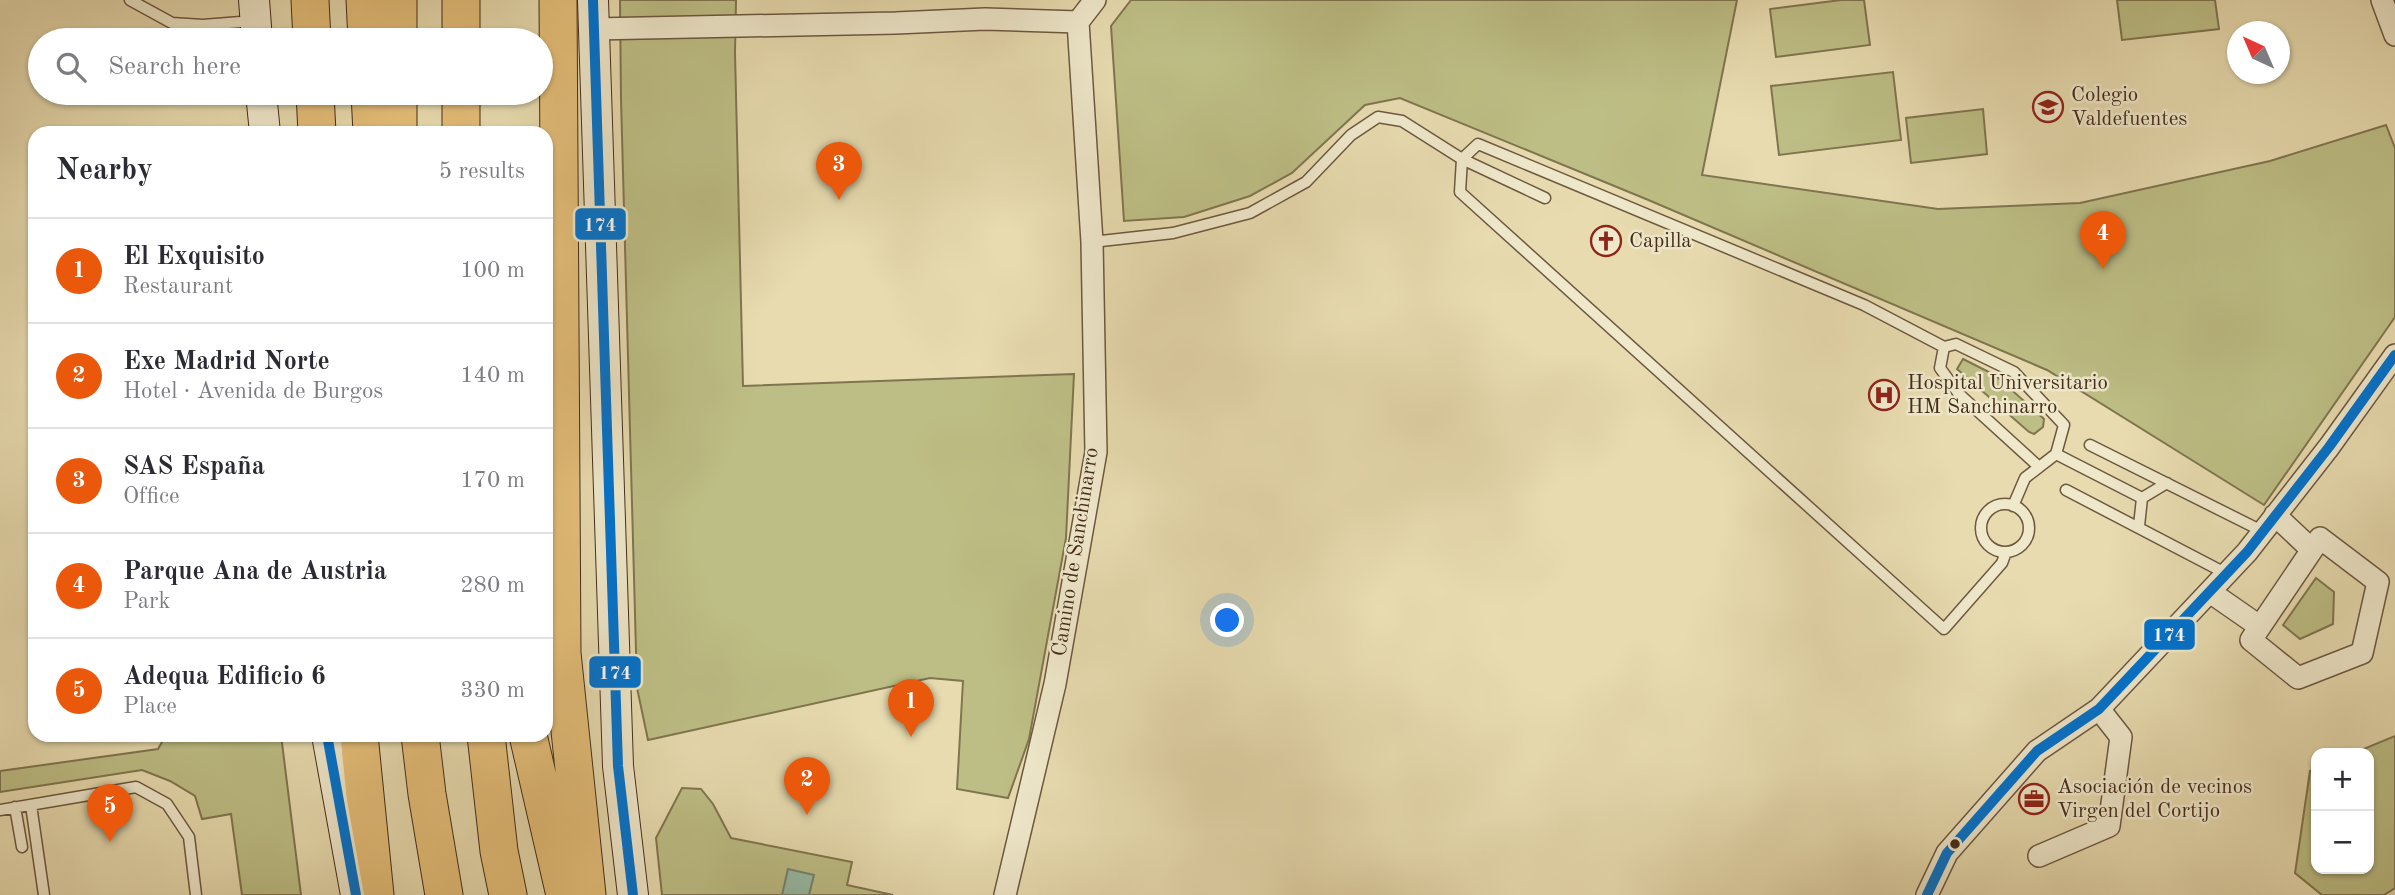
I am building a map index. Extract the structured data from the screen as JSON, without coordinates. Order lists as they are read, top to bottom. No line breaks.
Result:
{"streets":{"street":["Camino de Sanchinarro"]},"places":{"school or university":["Colegio Valdefuentes"],"church":["Capilla"],"hospital":["Hospital Universitario HM Sanchinarro"],"office":["Asociación de vecinos Virgen del Cortijo"]},"lines":["transit line 174"],"north":"top left","page":{"search":"Search here","heading":["Nearby","5 results"],"pins":["3","4","1","2","5"],"list":[{"mark":"1","name":"El Exquisito","note":"Restaurant","value":"100 m"},{"mark":"2","name":"Exe Madrid Norte","note":"Hotel · Avenida de Burgos","value":"140 m"},{"mark":"3","name":"SAS España","note":"Office","value":"170 m"},{"mark":"4","name":"Parque Ana de Austria","note":"Park","value":"280 m"},{"mark":"5","name":"Adequa Edificio 6","note":"Place","value":"330 m"}],"map_buttons":["+","−"]}}
